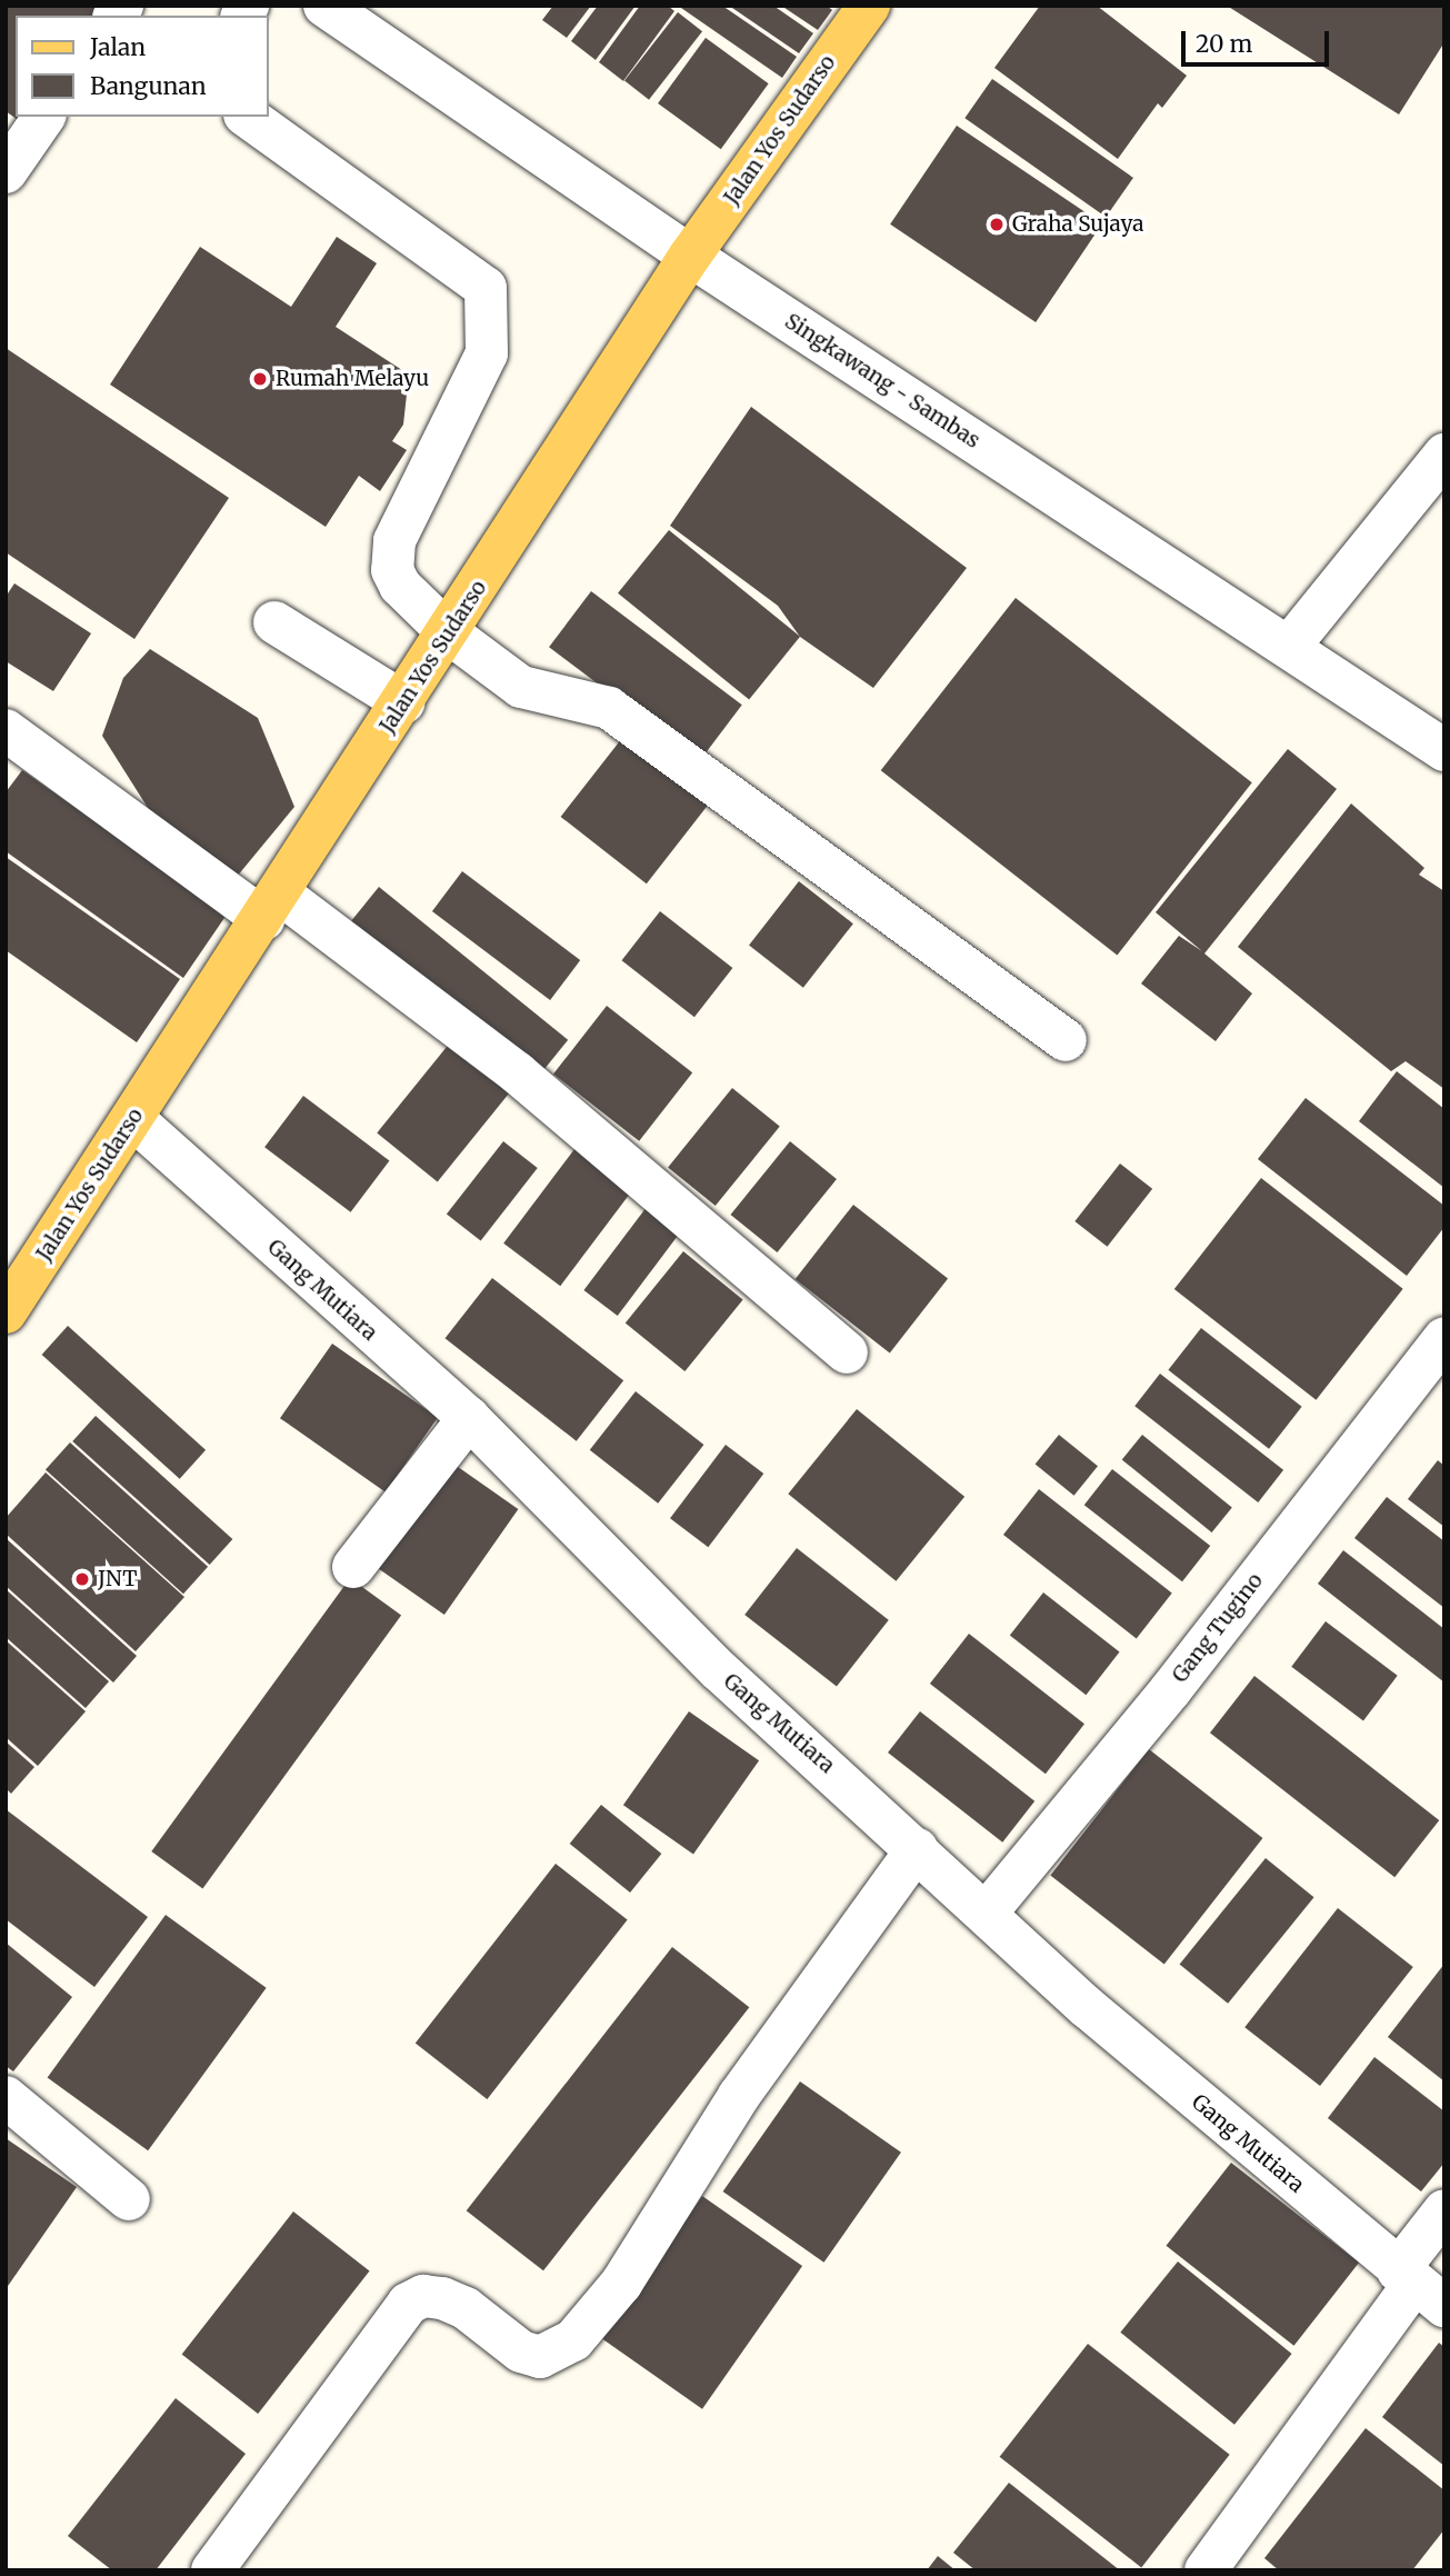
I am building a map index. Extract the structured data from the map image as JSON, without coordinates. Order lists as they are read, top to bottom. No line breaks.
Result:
{"streets":{"main road":["Jalan Yos Sudarso"],"street":["Singkawang - Sambas","Gang Mutiara","Gang Tugino"]},"crossings":[["Jalan Yos Sudarso","Singkawang - Sambas"],["Jalan Yos Sudarso","Gang Mutiara"],["Gang Mutiara","Gang Tugino"]],"places":["Graha Sujaya","Rumah Melayu","JNT"],"legend":["Jalan","Bangunan"],"scale_bar":"20 m"}
